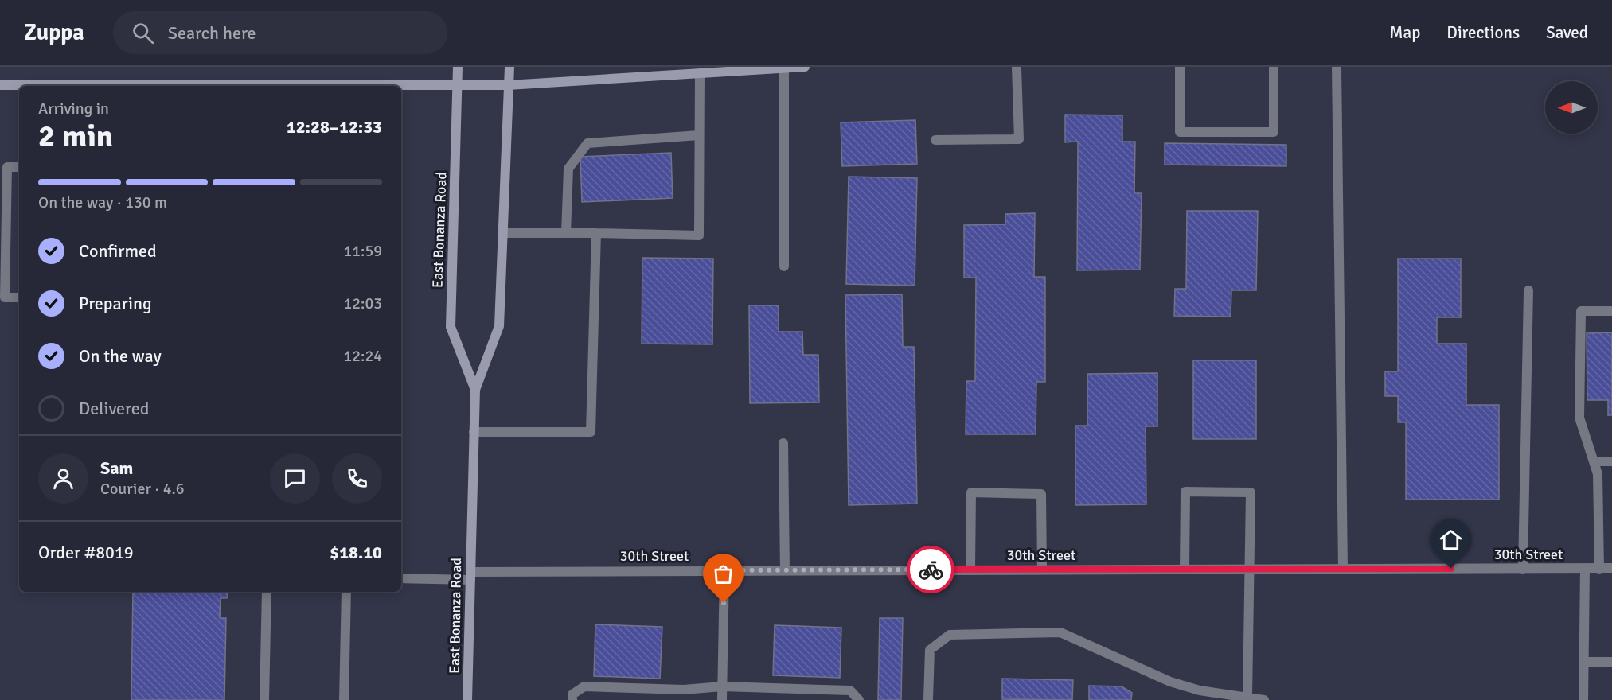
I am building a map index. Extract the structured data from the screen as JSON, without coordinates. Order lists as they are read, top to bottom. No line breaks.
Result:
{"streets":{"main road":["East Bonanza Road"],"street":["30th Street"]},"crossings":[["East Bonanza Road","30th Street"]],"north":"left","page":{"header":"Zuppa","search":"Search here","nav":["Map","Directions","Saved"],"heading":["2 min","Arriving in","12:28–12:33"],"panel":["Sam","Courier · 4.6","Order #8019","$18.10"],"bar":"On the way · 130 m","list":[["Confirmed","11:59"],["Preparing","12:03"],["On the way","12:24"],"Delivered"]}}
